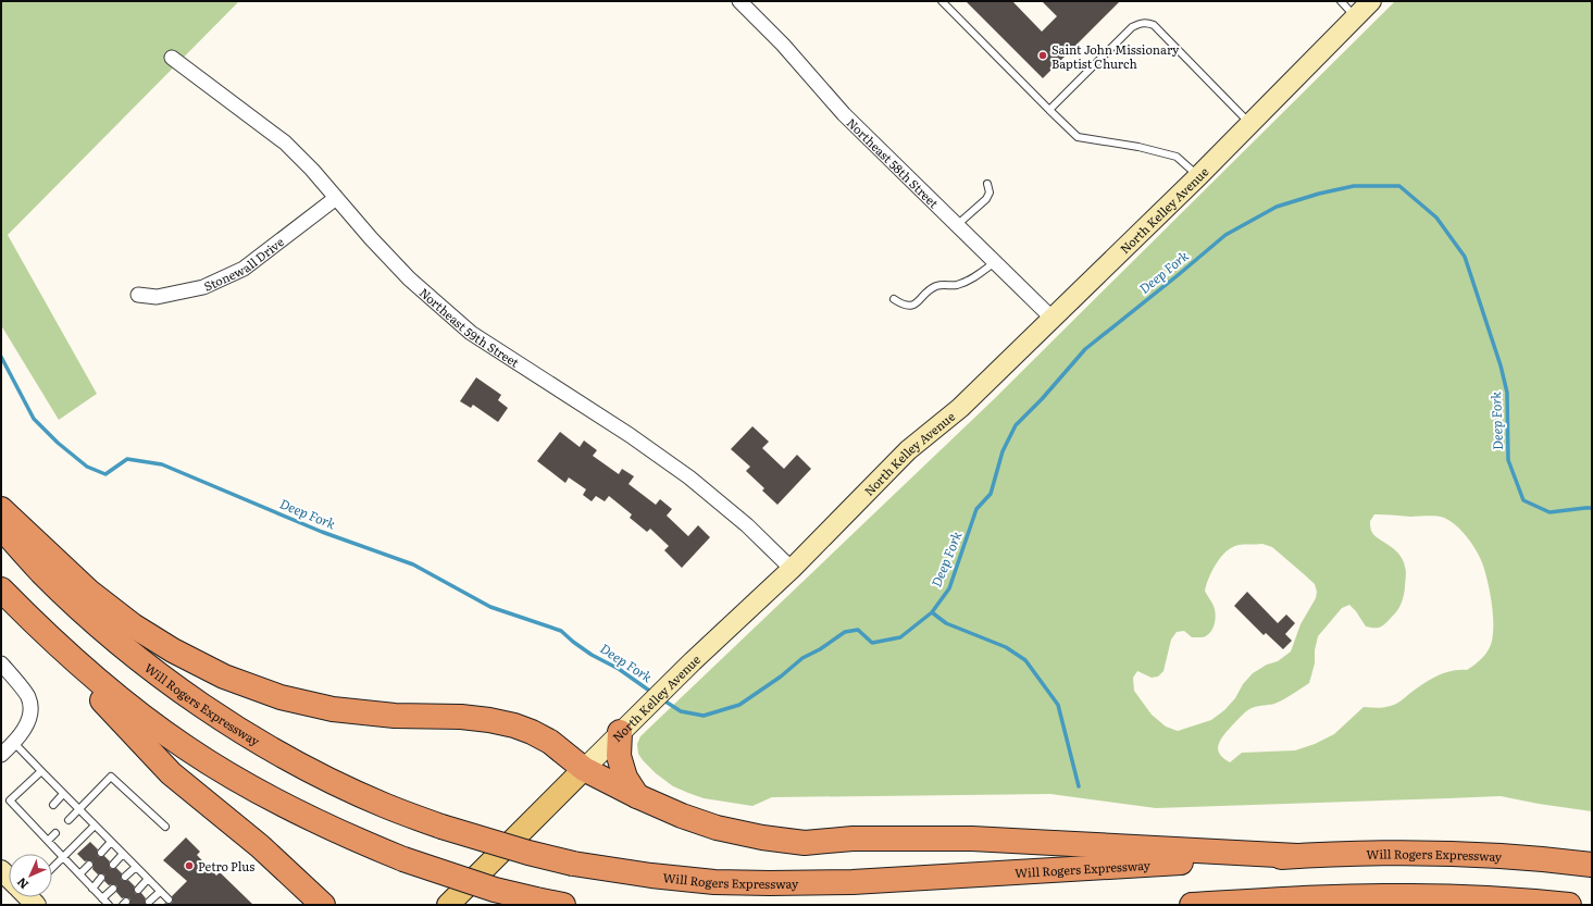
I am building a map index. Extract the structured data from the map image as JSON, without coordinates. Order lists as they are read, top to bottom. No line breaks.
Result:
{"streets":{"highway":["Will Rogers Expressway"],"main road":["North Kelley Avenue"],"street":["Northeast 58th Street","Stonewall Drive","Northeast 59th Street"]},"crossings":[["Northeast 58th Street","North Kelley Avenue"],["North Kelley Avenue","Northeast 59th Street"],["Stonewall Drive","Northeast 59th Street"]],"water":["Deep Fork"],"places":["Saint John Missionary Baptist Church","Petro Plus"],"north":"bottom left"}
